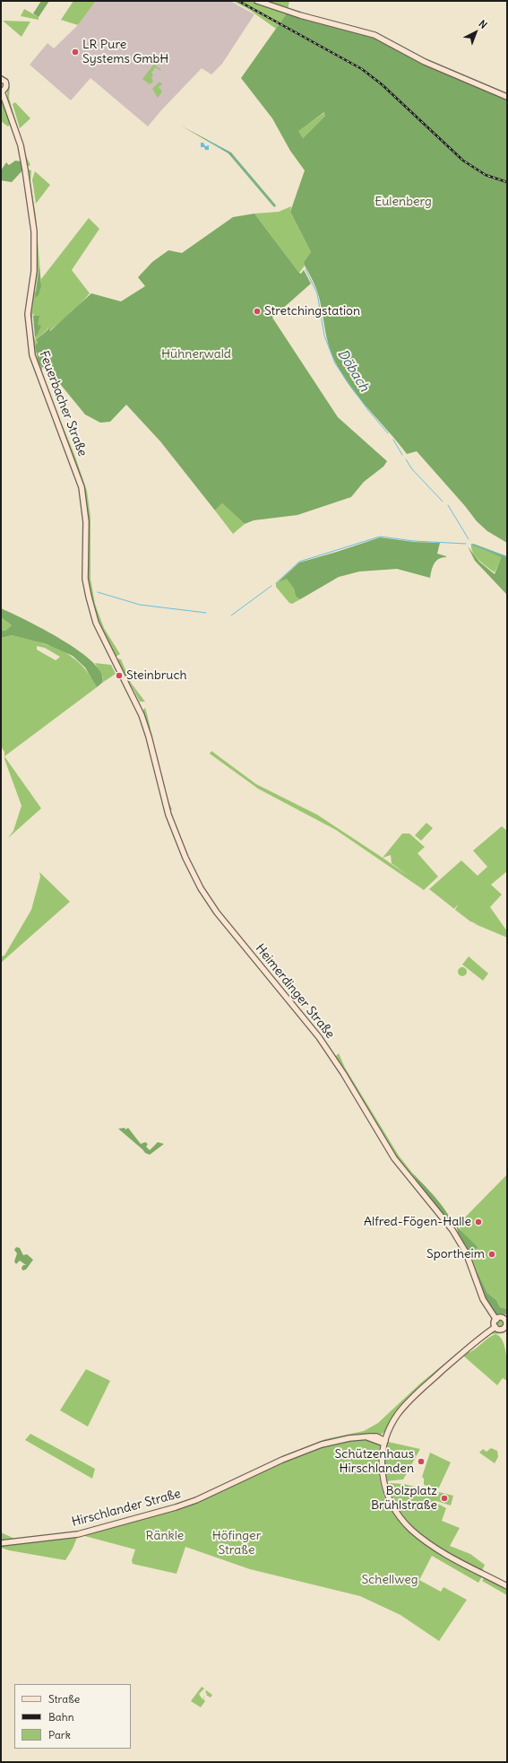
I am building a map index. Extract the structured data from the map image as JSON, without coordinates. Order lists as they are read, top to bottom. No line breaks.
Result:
{"streets":{"main road":["Feuerbacher Straße","Heimerdinger Straße","Hirschlander Straße"]},"crossings":[["Feuerbacher Straße","Heimerdinger Straße"]],"water":["Döbach"],"parks":["Eulenberg","Hühnerwald","Ränkle","Höfinger Straße","Schellweg"],"places":["LR Pure Systems GmbH","Stretchingstation","Steinbruch","Alfred-Fögen-Halle","Sportheim","Schützenhaus Hirschlanden","Bolzplatz Brühlstraße"],"legend":["Straße","Bahn","Park"],"north":"top right"}
